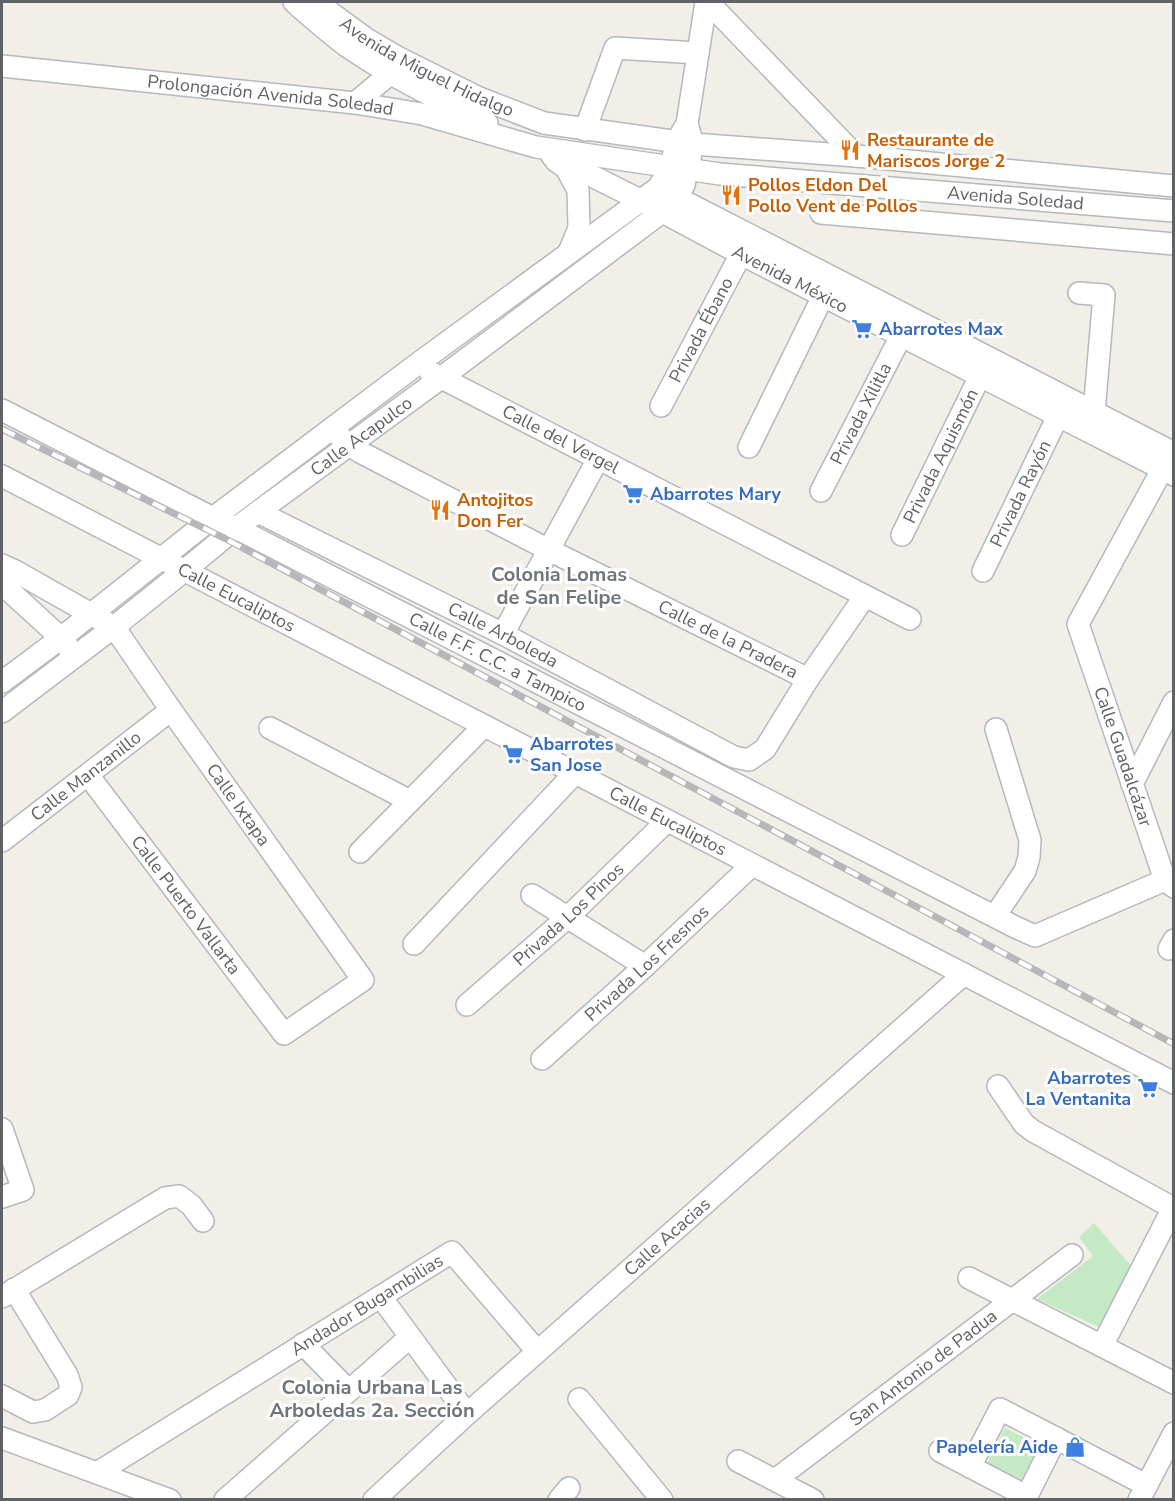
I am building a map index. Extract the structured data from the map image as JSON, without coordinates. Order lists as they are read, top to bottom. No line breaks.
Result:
{"streets":{"street":["Avenida Miguel Hidalgo","Prolongación Avenida Soledad","Avenida Soledad","Avenida México","Privada Ébano","Privada Xilitla","Calle Acapulco","Calle del Vergel","Privada Aquismón","Privada Rayón","Calle Eucaliptos","Calle Arboleda","Calle de la Pradera","Calle F.F. C.C. a Tampico","Calle Guadalcázar","Calle Manzanillo","Calle Ixtapa","Calle Puerto Vallarta","Privada Los Pinos","Privada Los Fresnos","Calle Acacias","Andador Bugambilias","San Antonio de Padua"]},"crossings":[["Avenida Miguel Hidalgo","Prolongación Avenida Soledad"],["Avenida Miguel Hidalgo","Avenida Soledad"],["Avenida Miguel Hidalgo","Avenida México"],["Prolongación Avenida Soledad","Avenida Soledad"],["Prolongación Avenida Soledad","Avenida México"],["Avenida Soledad","Avenida México"],["Avenida Soledad","Calle Acapulco"],["Avenida México","Privada Ébano"],["Avenida México","Privada Xilitla"],["Avenida México","Calle Acapulco"],["Avenida México","Privada Aquismón"],["Avenida México","Privada Rayón"],["Avenida México","Calle Guadalcázar"],["Calle Acapulco","Calle del Vergel"],["Calle Acapulco","Calle Eucaliptos"],["Calle Acapulco","Calle Arboleda"],["Calle Acapulco","Calle de la Pradera"],["Calle Acapulco","Calle F.F. C.C. a Tampico"],["Calle Acapulco","Calle Ixtapa"],["Calle Eucaliptos","Privada Los Pinos"],["Calle Eucaliptos","Privada Los Fresnos"],["Calle Eucaliptos","Calle Acacias"],["Calle Arboleda","Calle de la Pradera"],["Calle F.F. C.C. a Tampico","Calle Guadalcázar"],["Calle Manzanillo","Calle Ixtapa"],["Calle Manzanillo","Calle Puerto Vallarta"],["Calle Ixtapa","Calle Puerto Vallarta"],["Calle Acacias","Andador Bugambilias"]],"districts":["Colonia Lomas de San Felipe","Colonia Urbana Las Arboledas 2a. Sección"],"places":{"restaurant":["Restaurante de Mariscos Jorge 2","Pollos Eldon Del Pollo Vent de Pollos","Antojitos Don Fer"],"supermarket":["Abarrotes Max","Abarrotes Mary","Abarrotes San Jose","Abarrotes La Ventanita"],"shop":["Papelería Aide"]}}
